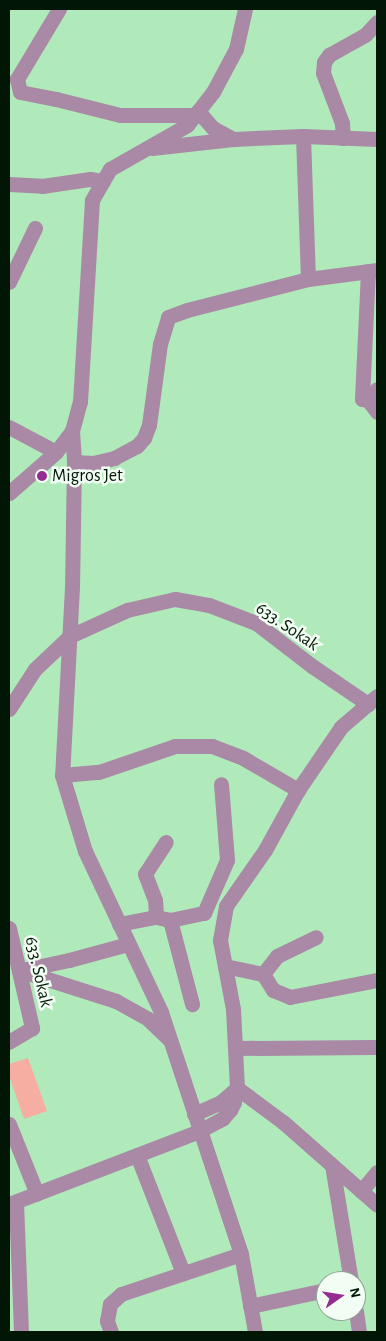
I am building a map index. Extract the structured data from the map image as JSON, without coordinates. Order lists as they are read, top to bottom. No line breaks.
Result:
{"streets":{"street":["633. Sokak"]},"places":["Migros Jet"],"north":"right"}
